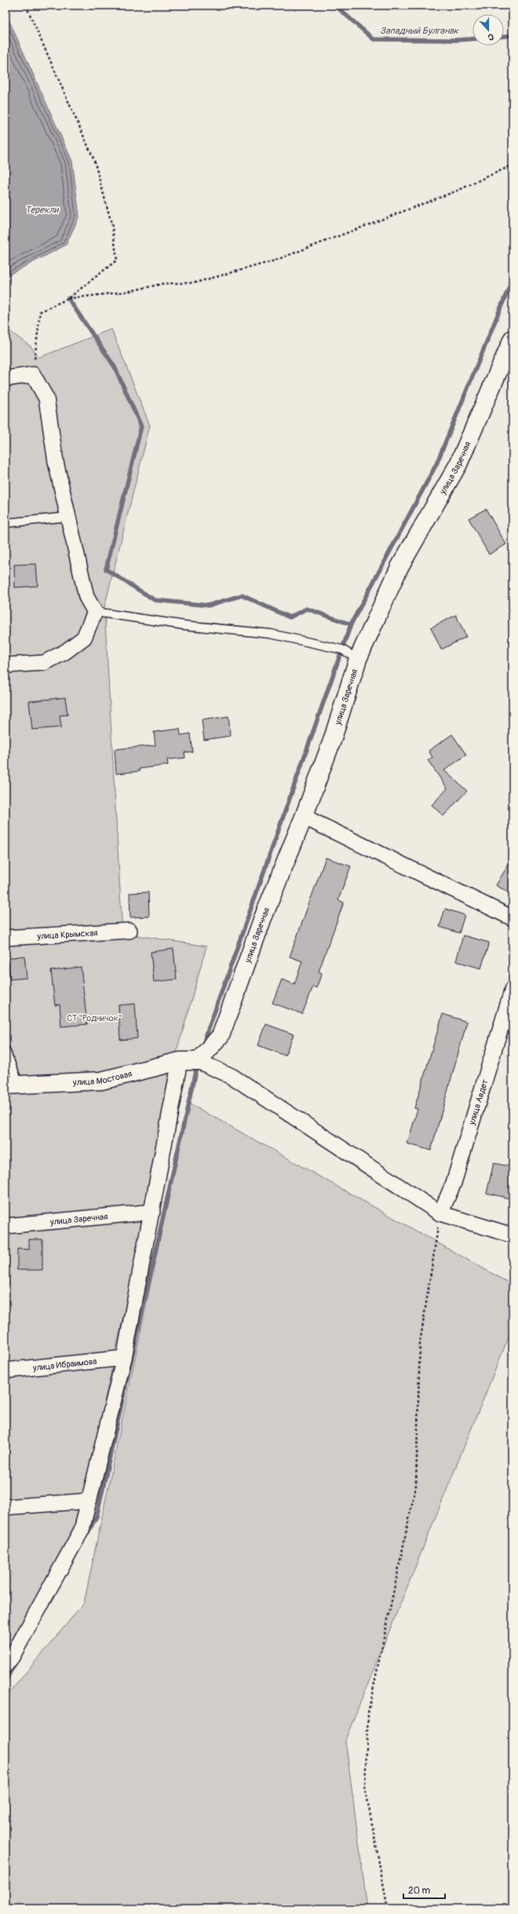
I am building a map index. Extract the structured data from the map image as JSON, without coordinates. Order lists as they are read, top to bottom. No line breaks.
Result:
{"streets":{"street":["улица Заречная","улица Крымская","улица Мостовая","улица Авдет","улица Ибраимова"]},"crossings":[["улица Заречная","улица Мостовая"]],"water":["Западный Булганак","Терекли"],"parks":["СТ \"Родничок\""],"scale_bar":"20 m","north":"bottom"}
